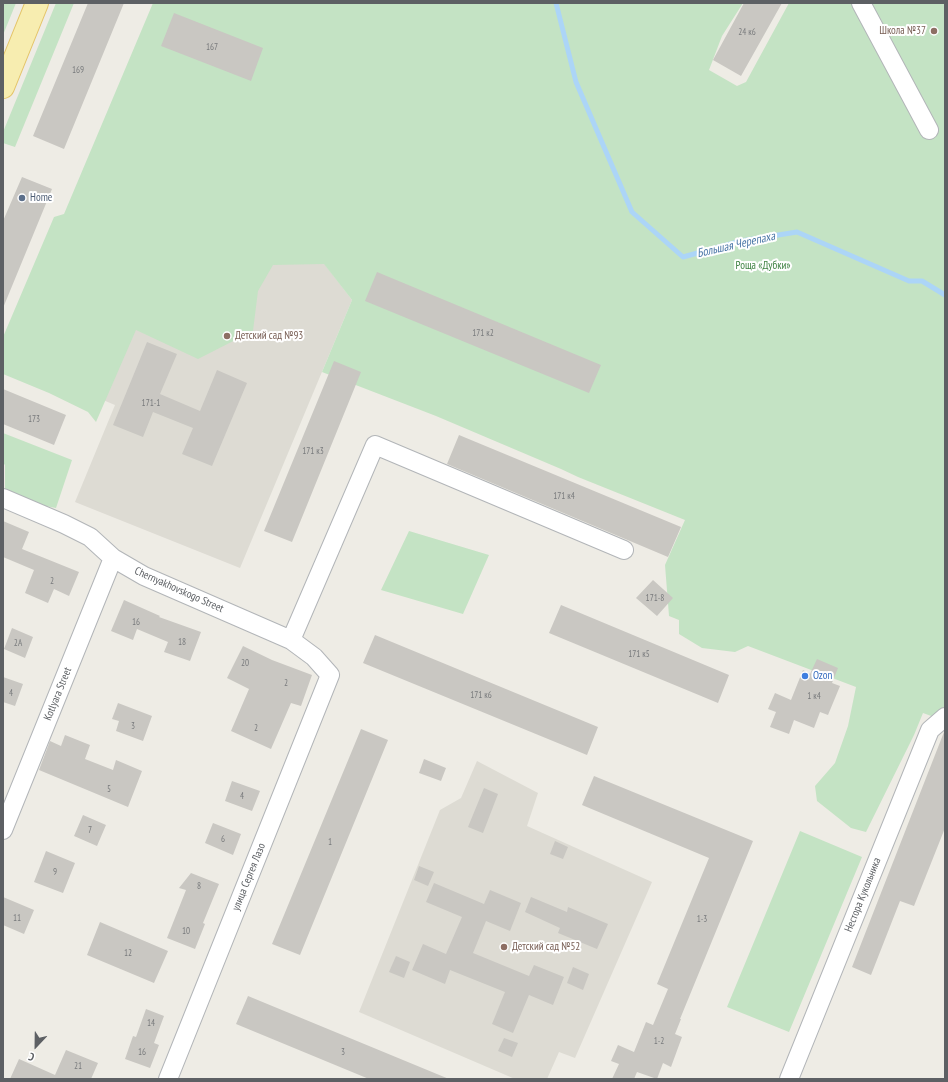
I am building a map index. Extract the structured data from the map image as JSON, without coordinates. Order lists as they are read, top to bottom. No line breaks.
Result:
{"streets":{"street":["Chernyakhovskogo Street","Kotlyara Street","улица Сергея Лазо","Нестора Кукольника"]},"crossings":[["Chernyakhovskogo Street","Kotlyara Street"],["Chernyakhovskogo Street","улица Сергея Лазо"]],"water":["Большая Черепаха"],"parks":["Роща «Дубки»"],"places":["Школа №37","Home","Детский сад №93","Ozon","Детский сад №52"],"house_numbers":["24 к6","167","169","171 к2","171-1","173","171 к3","171 к4","2","171-8","16","18","2А","171 к5","20","2","4","171 к6","1 к4","3","2","5","4","7","6","1","9","8","11","1-3","10","12","14","1-2","16","3","21"],"north":"bottom"}
